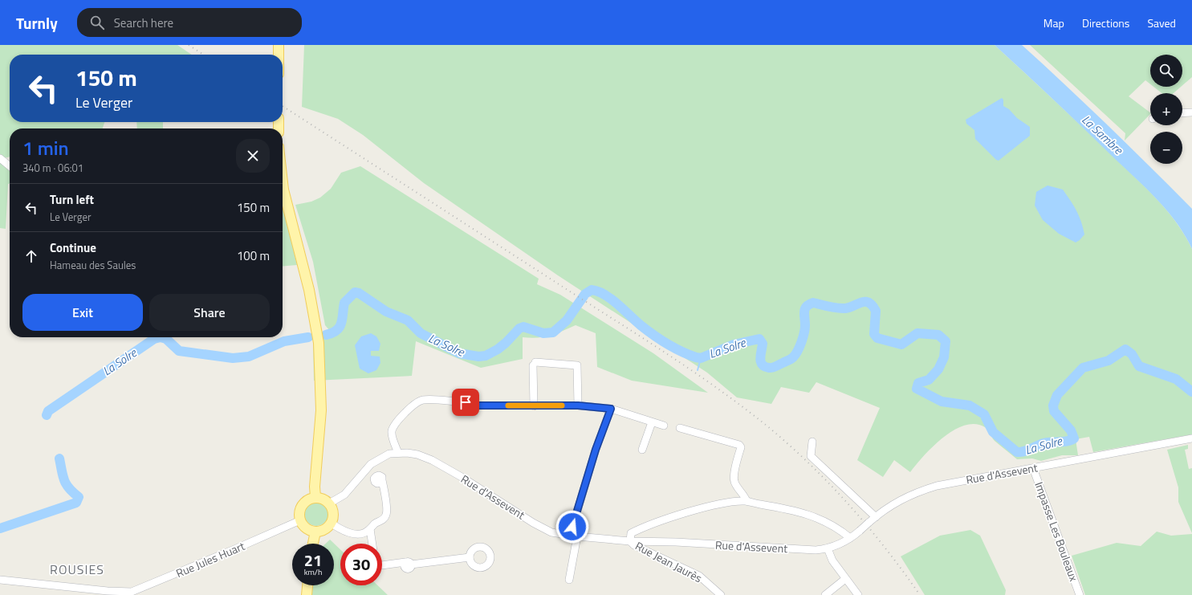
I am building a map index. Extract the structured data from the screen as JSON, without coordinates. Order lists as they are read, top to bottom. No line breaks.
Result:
{"streets":{"street":["Rue d'Assevent","Impasse Les Bouleaux","Rue Jules Huart","Rue Jean Jaurès"]},"crossings":[["Rue d'Assevent","Impasse Les Bouleaux"],["Rue d'Assevent","Rue Jules Huart"],["Rue d'Assevent","Rue Jean Jaurès"]],"districts":["ROUSIES"],"water":["La Sambre","La Solre"],"page":{"header":"Turnly","search":"Search here","nav":["Map","Directions","Saved"],"map_buttons":["+","−"],"turn":["150 m","Le Verger"],"heading":["1 min","340 m · 06:01"],"list":[{"name":"Turn left","note":"Le Verger","value":"150 m"},{"name":"Continue","note":"Hameau des Saules","value":"100 m"}],"buttons":["Exit","Share"],"speed":"21 km/h","limit":"30"}}
